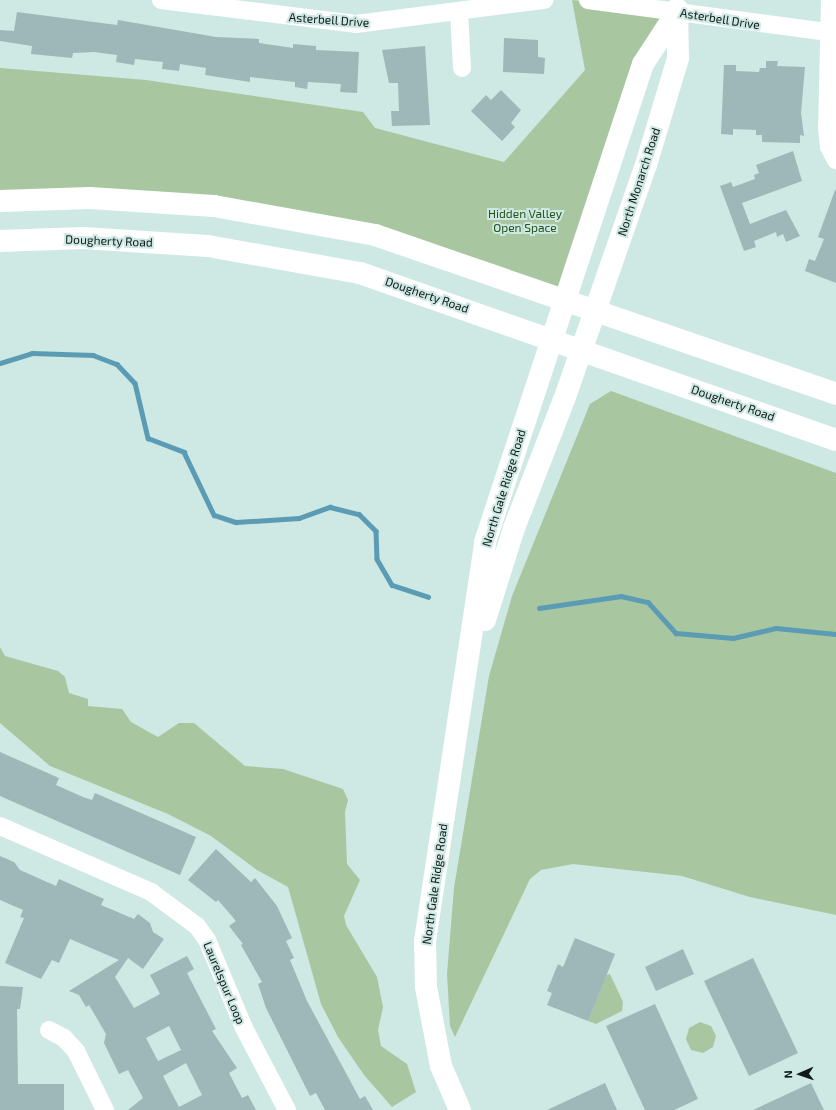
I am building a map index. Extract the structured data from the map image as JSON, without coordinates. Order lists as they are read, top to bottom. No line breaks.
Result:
{"streets":{"street":["Asterbell Drive","North Monarch Road","Dougherty Road","North Gale Ridge Road","Laurelspur Loop"]},"crossings":[["Asterbell Drive","North Monarch Road"],["North Monarch Road","Dougherty Road"],["North Monarch Road","North Gale Ridge Road"],["Dougherty Road","North Gale Ridge Road"]],"parks":["Hidden Valley Open Space"],"north":"left"}
